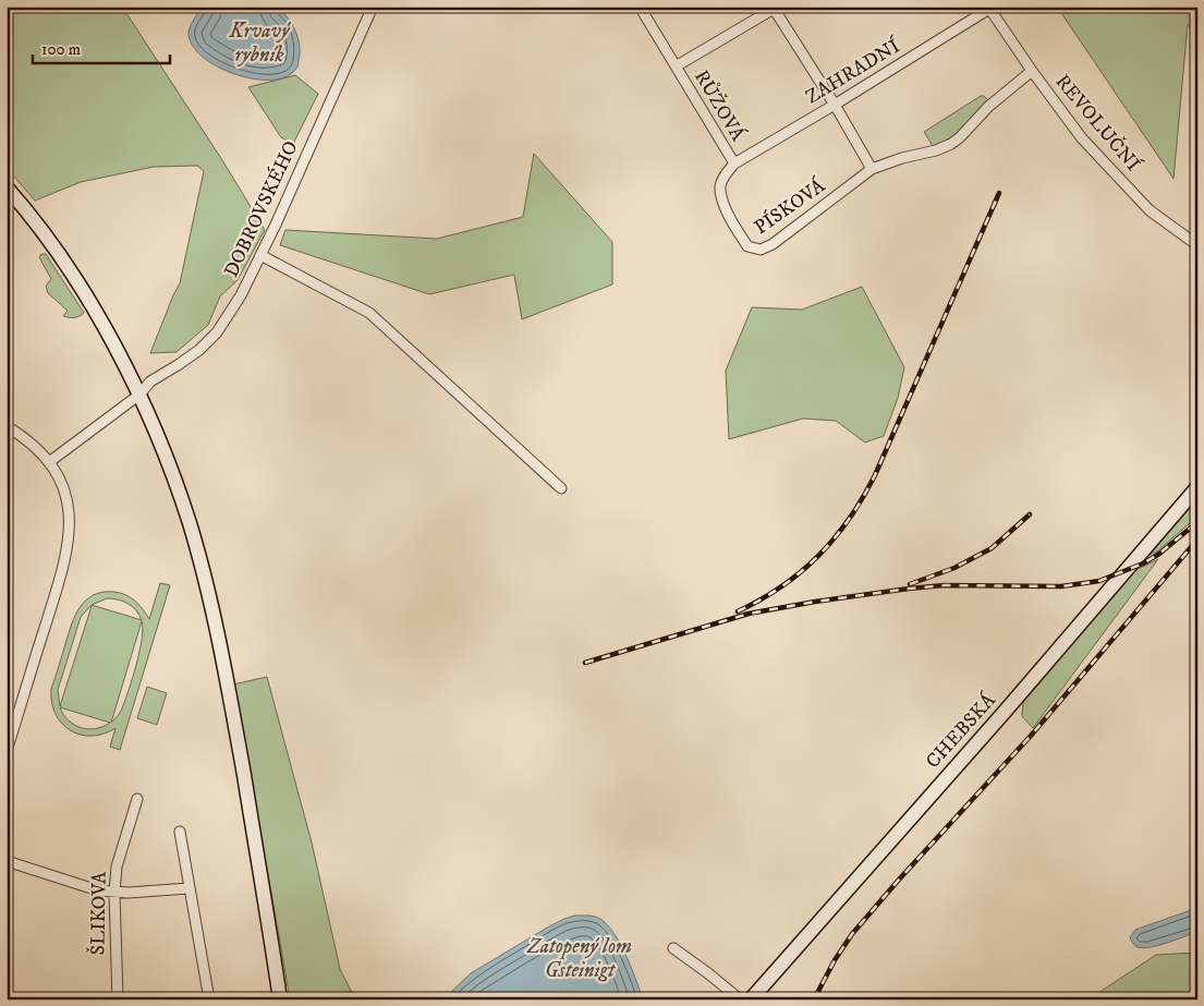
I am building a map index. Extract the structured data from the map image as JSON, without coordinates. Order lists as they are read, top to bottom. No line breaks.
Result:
{"streets":{"main road":["CHEBSKÁ"],"street":["ZAHRADNÍ","RŮŽOVÁ","REVOLUČNÍ","PÍSKOVÁ","DOBROVSKÉHO","ŠLIKOVA"]},"crossings":[["ZAHRADNÍ","RŮŽOVÁ"],["ZAHRADNÍ","REVOLUČNÍ"],["ZAHRADNÍ","PÍSKOVÁ"],["RŮŽOVÁ","PÍSKOVÁ"],["REVOLUČNÍ","PÍSKOVÁ"]],"water":["Krvavý rybník","Zatopený lom Gsteinigt"],"scale_bar":"100 m"}
